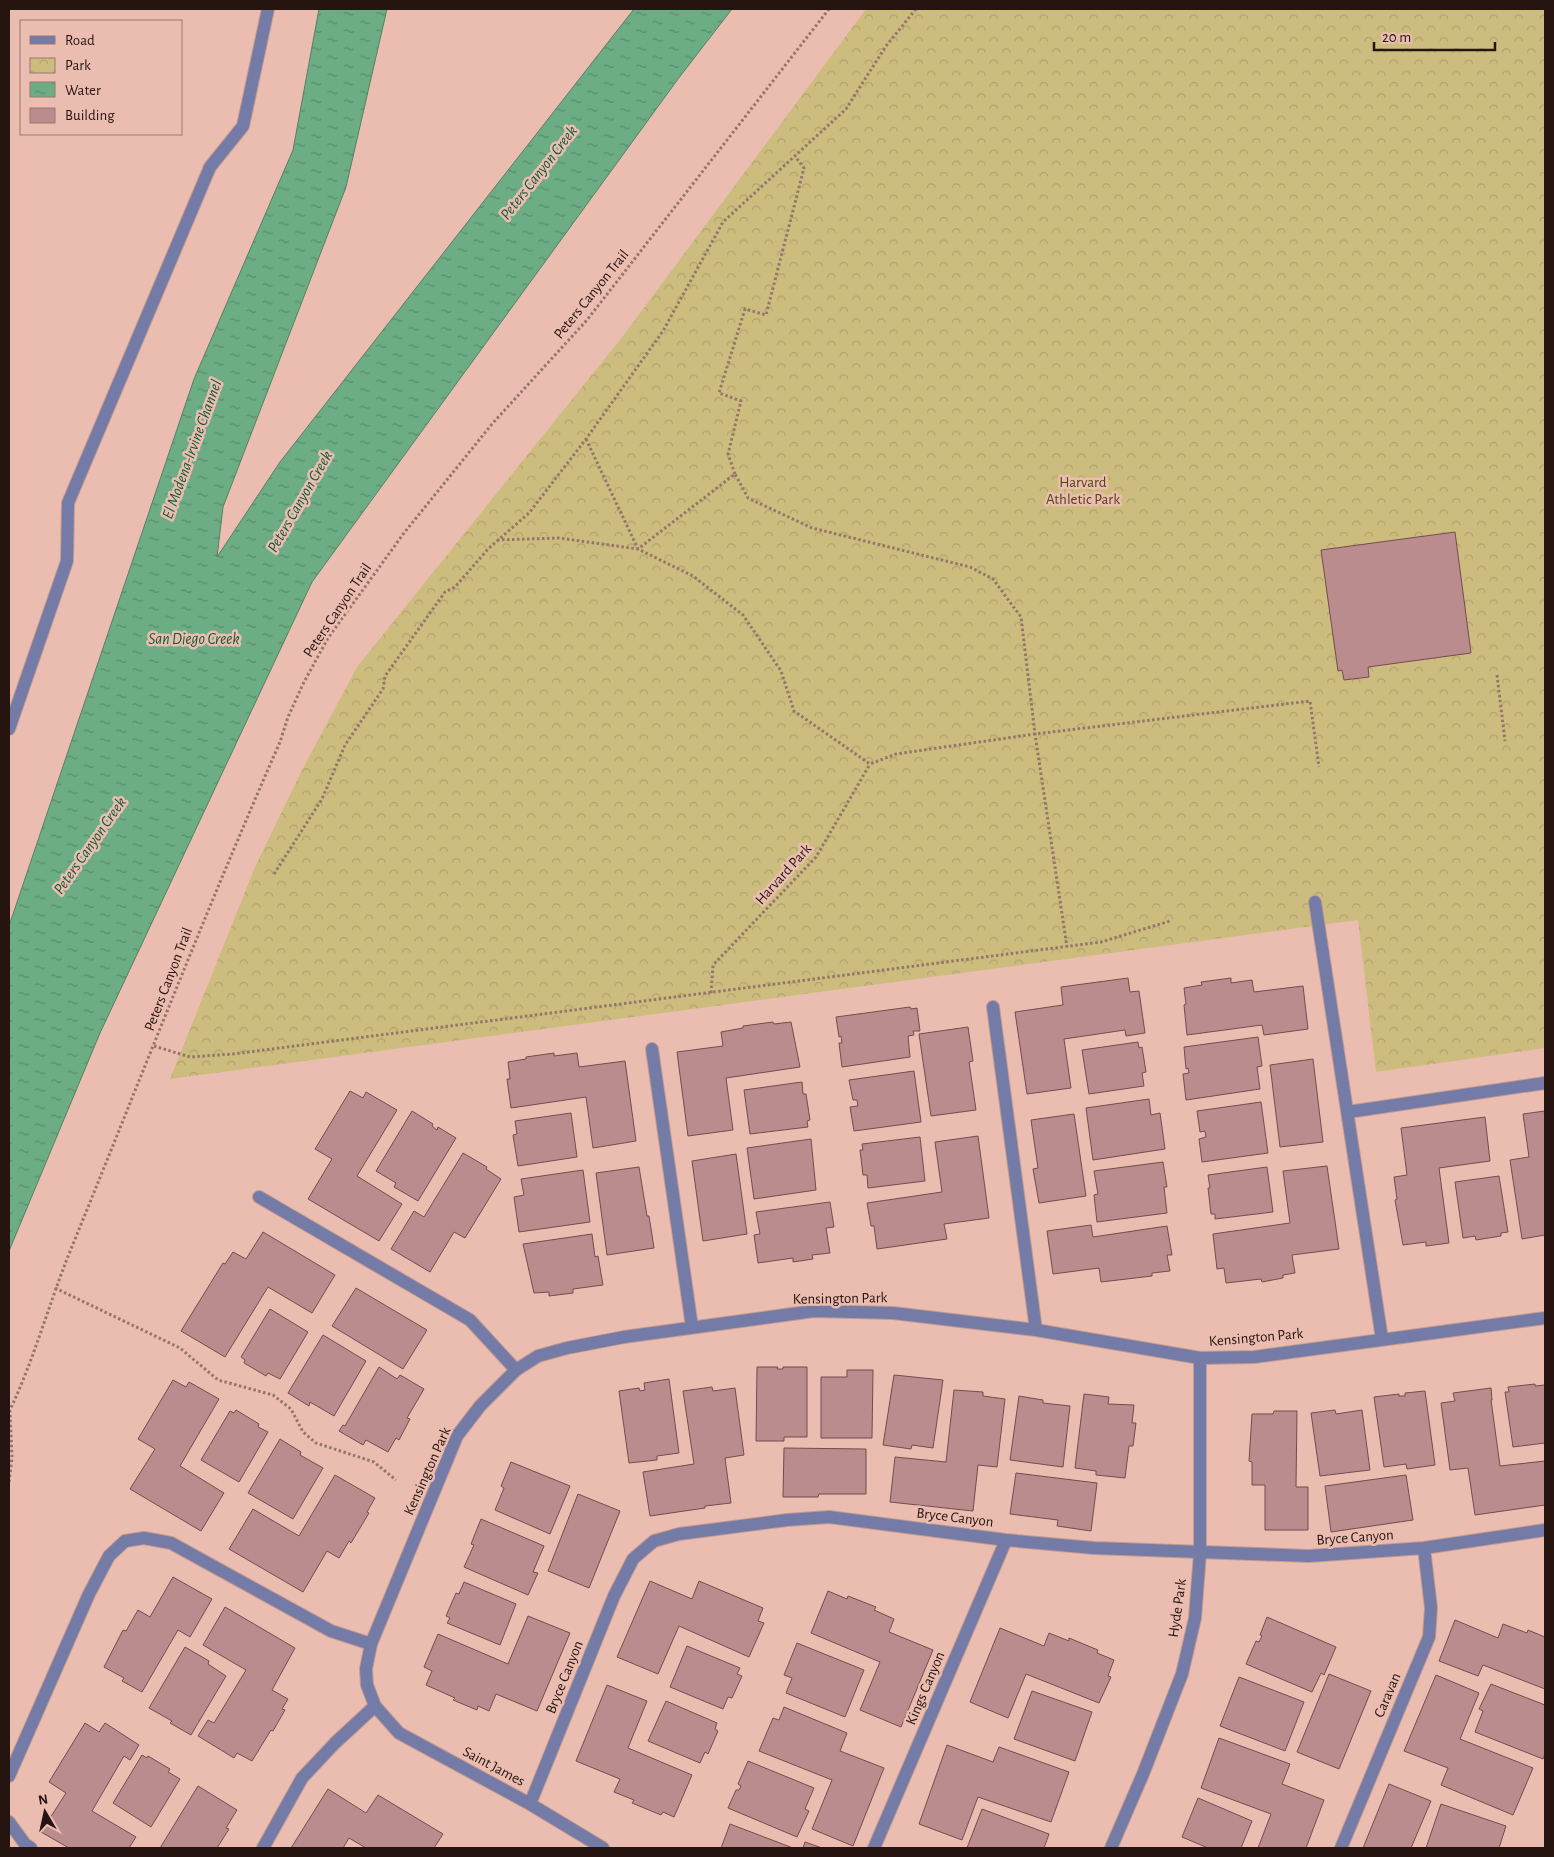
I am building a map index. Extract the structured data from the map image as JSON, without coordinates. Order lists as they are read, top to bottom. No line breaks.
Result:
{"streets":{"street":["Kensington Park","Bryce Canyon","Hyde Park","Kings Canyon","Caravan","Saint James"],"path":["Peters Canyon Trail","Harvard Park"]},"crossings":[["Kensington Park","Hyde Park"],["Kensington Park","Saint James"],["Bryce Canyon","Hyde Park"],["Bryce Canyon","Kings Canyon"],["Bryce Canyon","Caravan"],["Bryce Canyon","Saint James"]],"water":["Peters Canyon Creek","El Modena-Irvine Channel","San Diego Creek"],"parks":["Harvard Athletic Park"],"legend":["Road","Park","Water","Building"],"scale_bar":"20 m","north":"top"}
